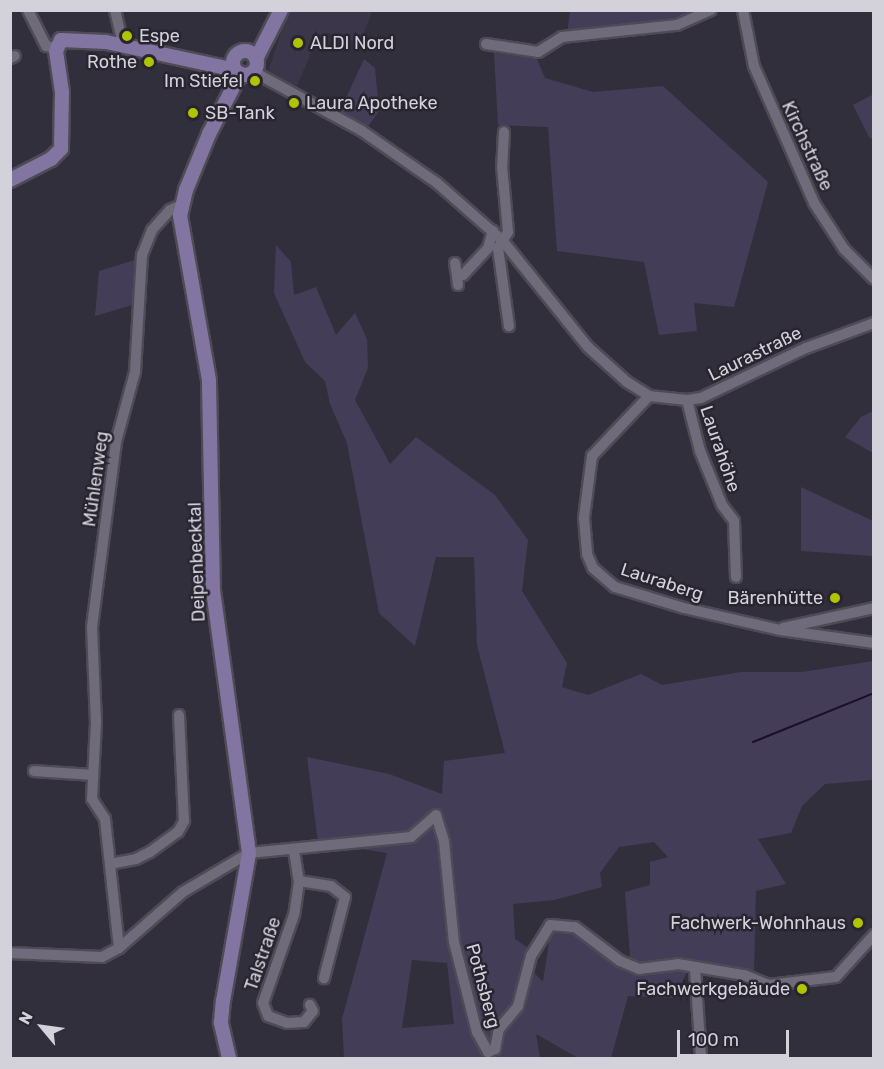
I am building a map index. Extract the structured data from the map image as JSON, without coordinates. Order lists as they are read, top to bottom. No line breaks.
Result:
{"streets":{"main road":["Deipenbecktal"],"street":["Kirchstraße","Laurastraße","Laurahöhe","Mühlenweg","Lauraberg","Talstraße","Pothsberg"]},"crossings":[["Laurastraße","Laurahöhe"],["Laurastraße","Lauraberg"],["Mühlenweg","Deipenbecktal"],["Talstraße","Pothsberg"]],"places":["Espe","ALDI Nord","Rothe","Im Stiefel","Laura Apotheke","SB-Tank","Bärenhütte","Fachwerk-Wohnhaus","Fachwerkgebäude"],"scale_bar":"100 m","north":"top left"}
